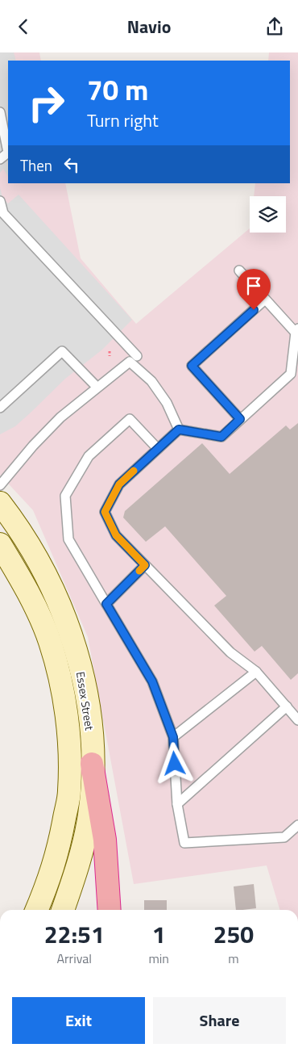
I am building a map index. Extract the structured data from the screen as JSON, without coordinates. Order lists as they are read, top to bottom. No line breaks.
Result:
{"streets":{"main road":["Essex Street"]},"page":{"header":"Navio","turn":["70 m","Turn right"],"then":"Then","eta":["22:51","Arrival","1","min","250","m"],"buttons":["Exit","Share"]}}
